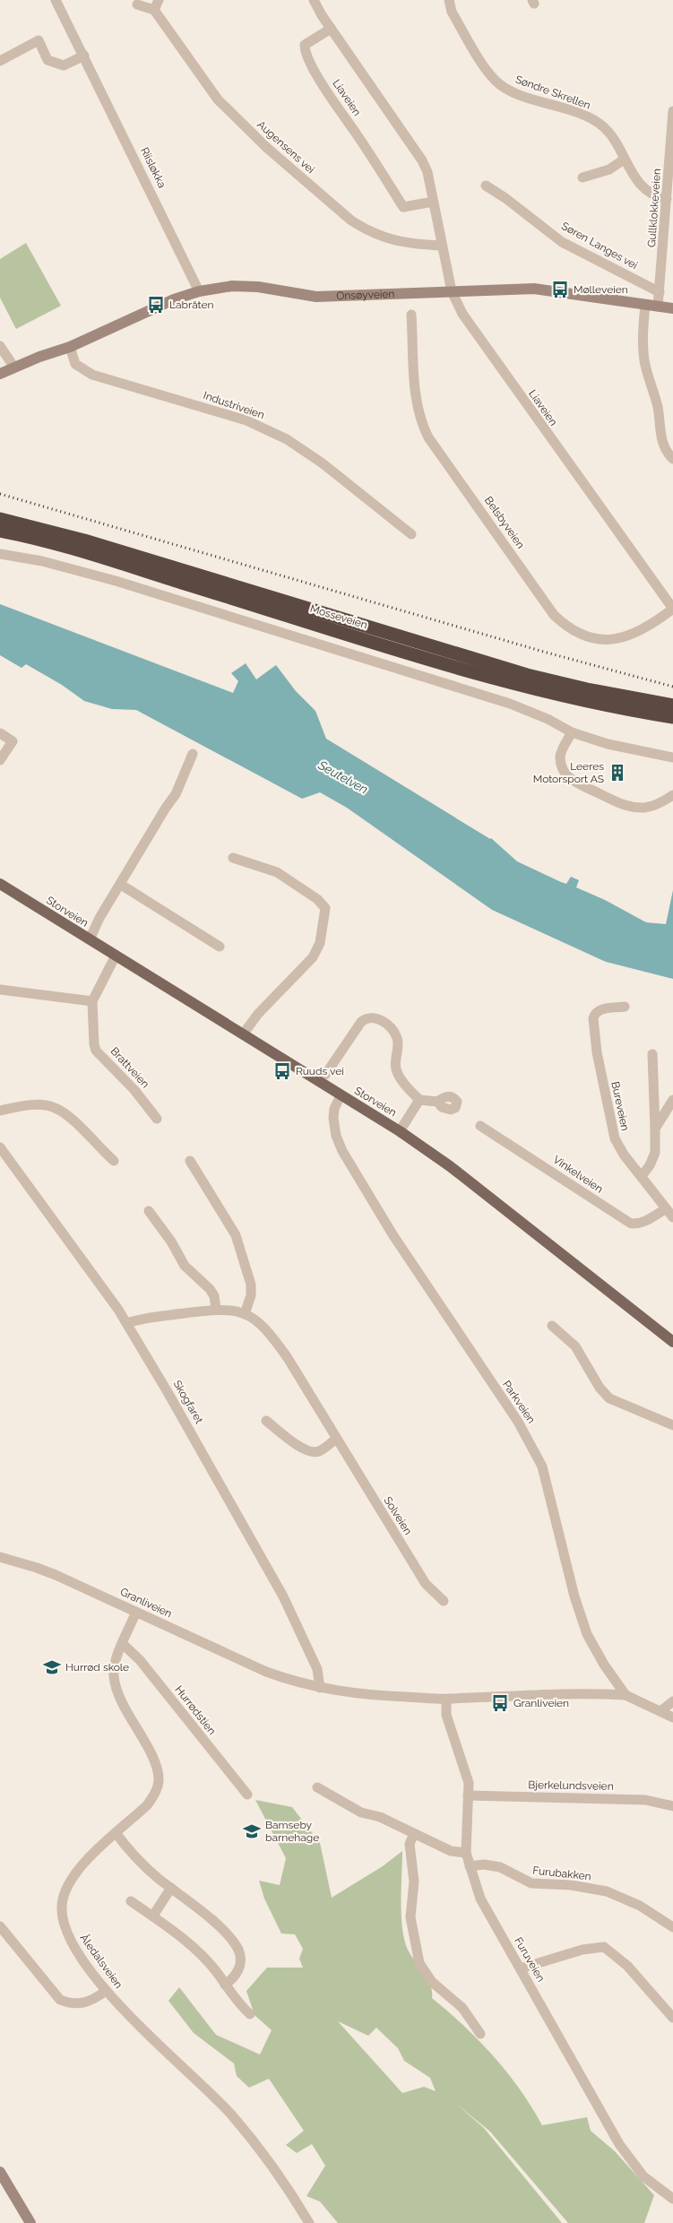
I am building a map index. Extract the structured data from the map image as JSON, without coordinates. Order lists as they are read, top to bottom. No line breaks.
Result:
{"streets":{"highway":["Mosseveien"],"main road":["Storveien"],"street":["Søndre Skrellen","Liaveien","Augensens vei","Riisløkka","Gullklokkeveien","Søren Langes vei","Onsøyveien","Industriveien","Belsbyveien","Brattveien","Bureveien","Vinkelveien","Skogfaret","Parkveien","Solveien","Granliveien","Hurrødstien","Bjerkelundsveien","Furubakken","Furuveien","Åledalsveien"]},"crossings":[["Søndre Skrellen","Gullklokkeveien"],["Liaveien","Augensens vei"],["Liaveien","Onsøyveien"],["Liaveien","Belsbyveien"],["Riisløkka","Onsøyveien"],["Gullklokkeveien","Søren Langes vei"],["Gullklokkeveien","Onsøyveien"],["Onsøyveien","Industriveien"],["Storveien","Brattveien"],["Storveien","Parkveien"],["Bureveien","Vinkelveien"],["Skogfaret","Solveien"],["Skogfaret","Granliveien"],["Parkveien","Granliveien"],["Granliveien","Furuveien"],["Granliveien","Åledalsveien"],["Hurrødstien","Åledalsveien"],["Bjerkelundsveien","Furuveien"],["Furubakken","Furuveien"]],"water":["Seutelven"],"places":{"bus stop":["Mølleveien","Labråten","Ruuds vei","Granliveien"],"building":["Leeres Motorsport AS"],"school or university":["Hurrød skole","Bamseby barnehage"]}}
